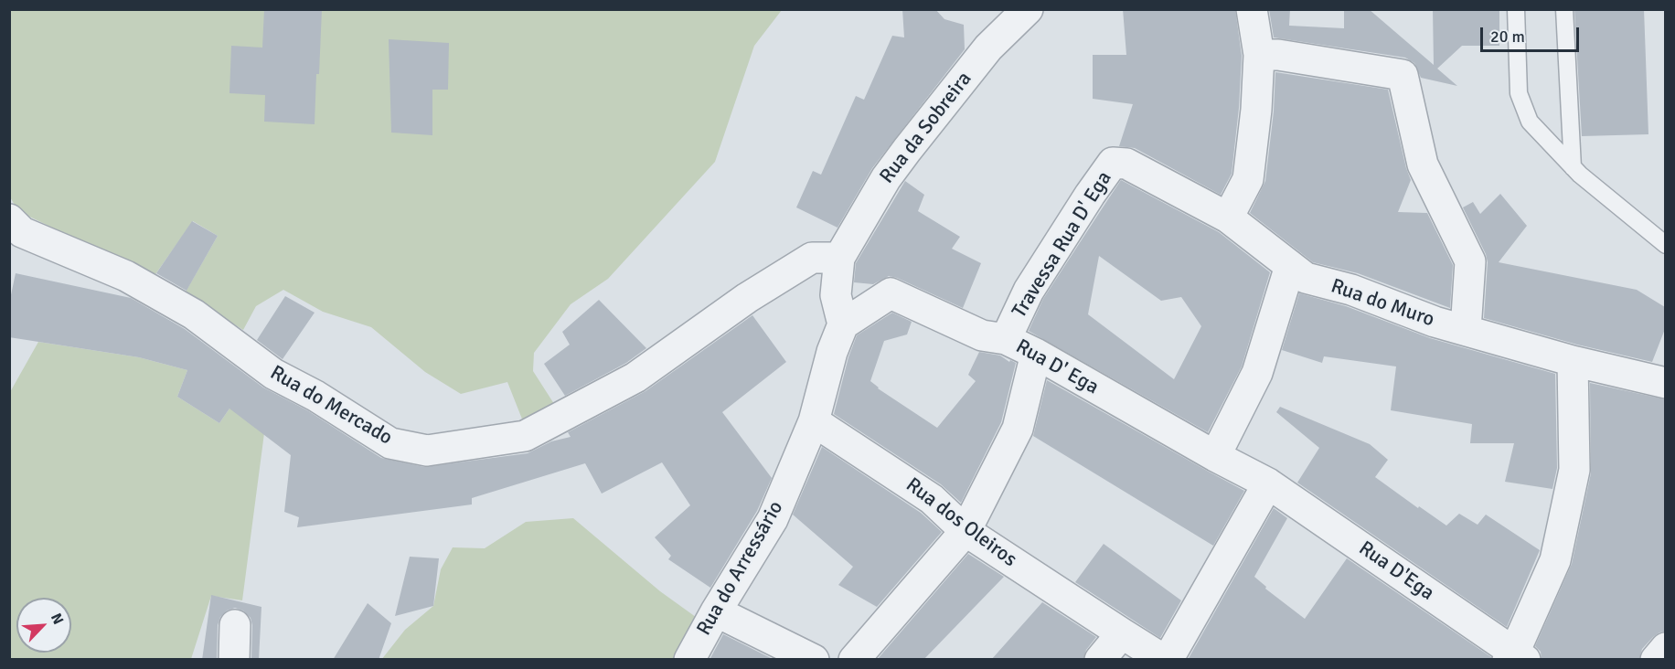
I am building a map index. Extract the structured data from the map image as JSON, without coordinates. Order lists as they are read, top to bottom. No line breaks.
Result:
{"streets":{"street":["Rua da Sobreira","Travessa Rua D' Ega","Rua do Muro","Rua D' Ega","Rua do Mercado","Rua dos Oleiros","Rua do Arressário","Rua D'Ega"]},"crossings":[["Rua da Sobreira","Rua do Mercado"],["Travessa Rua D' Ega","Rua do Muro"],["Travessa Rua D' Ega","Rua D' Ega"],["Rua D' Ega","Rua do Arressário"],["Rua D' Ega","Rua D'Ega"],["Rua dos Oleiros","Rua do Arressário"]],"scale_bar":"20 m","north":"top right"}
